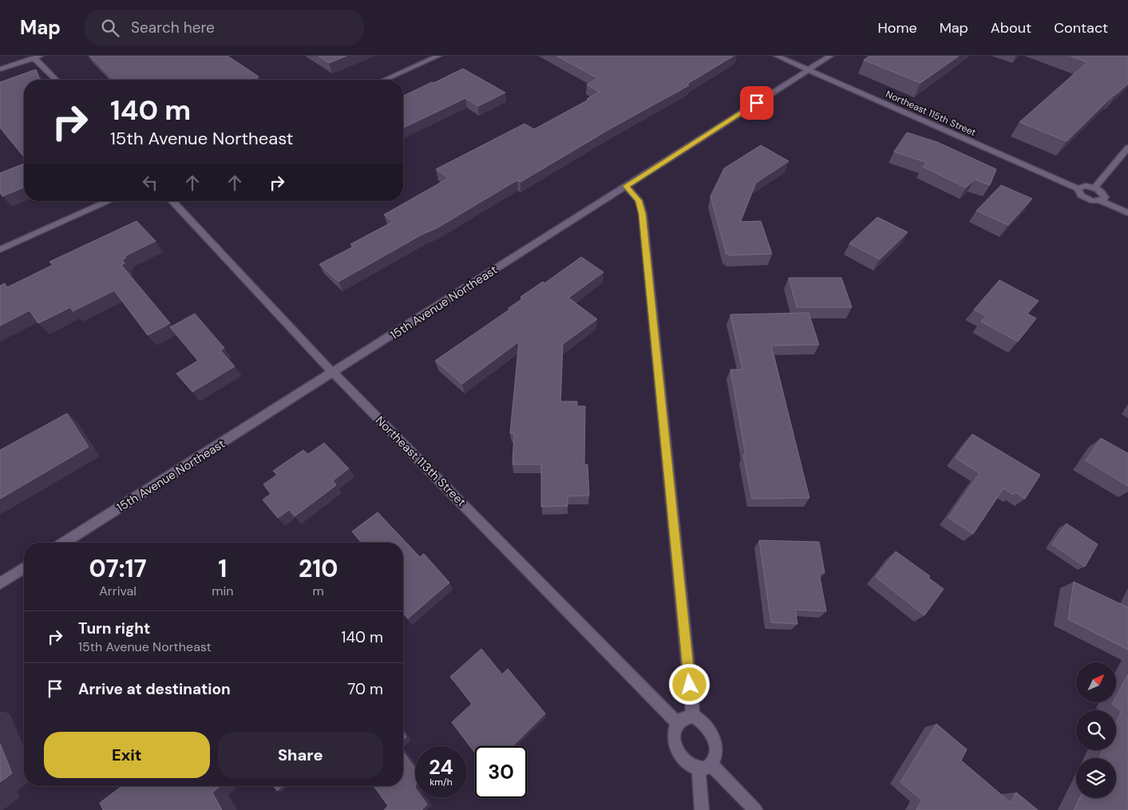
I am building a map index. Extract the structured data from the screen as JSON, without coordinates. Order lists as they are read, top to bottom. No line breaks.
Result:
{"streets":{"street":["Northeast 115th Street","15th Avenue Northeast","Northeast 113th Street"]},"crossings":[["Northeast 115th Street","15th Avenue Northeast"],["15th Avenue Northeast","Northeast 113th Street"]],"north":"top right","page":{"header":"Map","search":"Search here","nav":["Home","Map","About","Contact"],"turn":["140 m","15th Avenue Northeast"],"eta":["07:17","Arrival","1","min","210","m"],"list":[{"name":"Turn right","note":"15th Avenue Northeast","value":"140 m"},{"name":"Arrive at destination","value":"70 m"}],"buttons":["Exit","Share"],"speed":"24 km/h","limit":"30"}}
